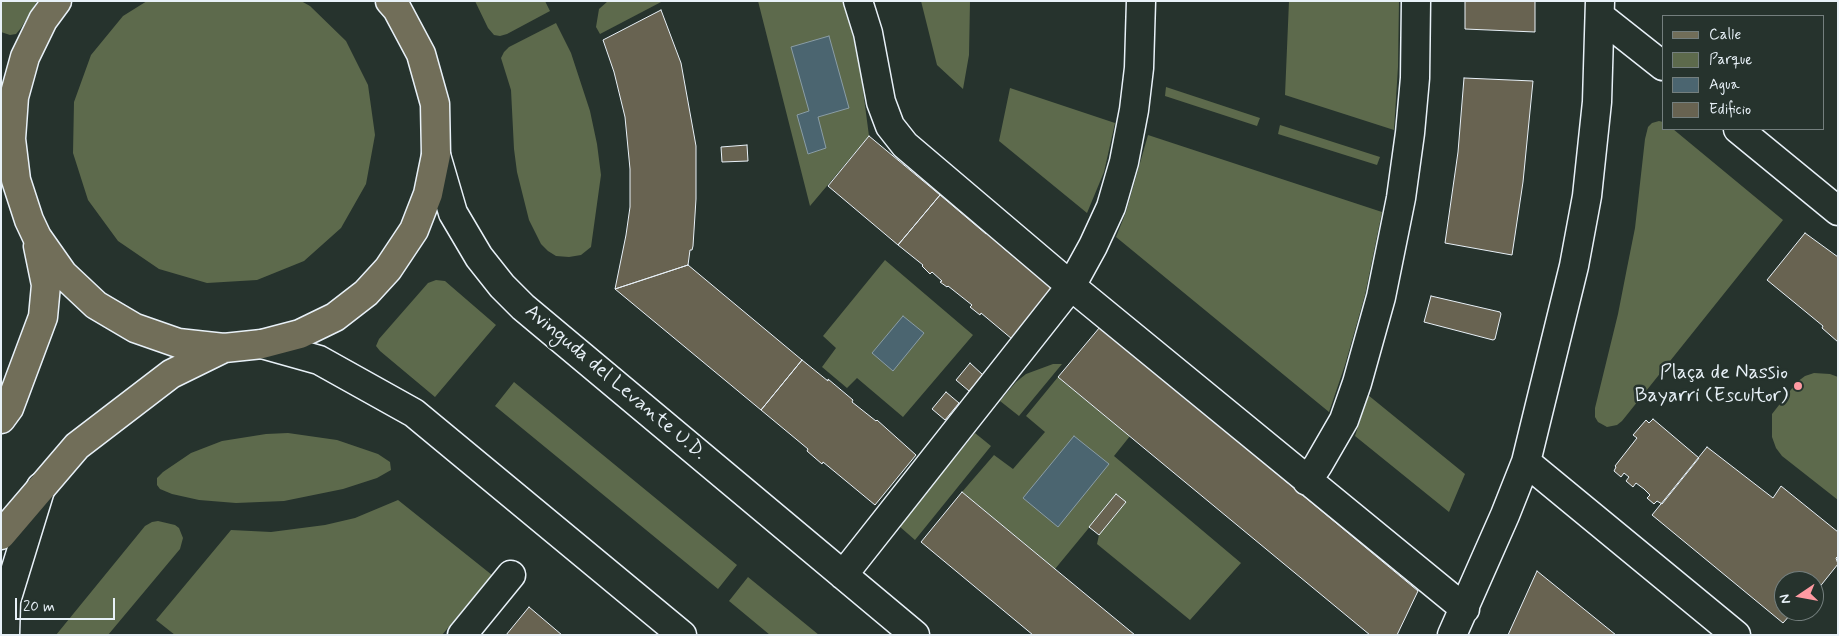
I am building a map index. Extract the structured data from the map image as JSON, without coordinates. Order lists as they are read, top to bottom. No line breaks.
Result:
{"streets":{"street":["Avinguda del Levante U.D."]},"places":["Plaça de Nassio Bayarri (Escultor)"],"legend":["Calle","Parque","Agua","Edificio"],"scale_bar":"20 m","north":"left"}
